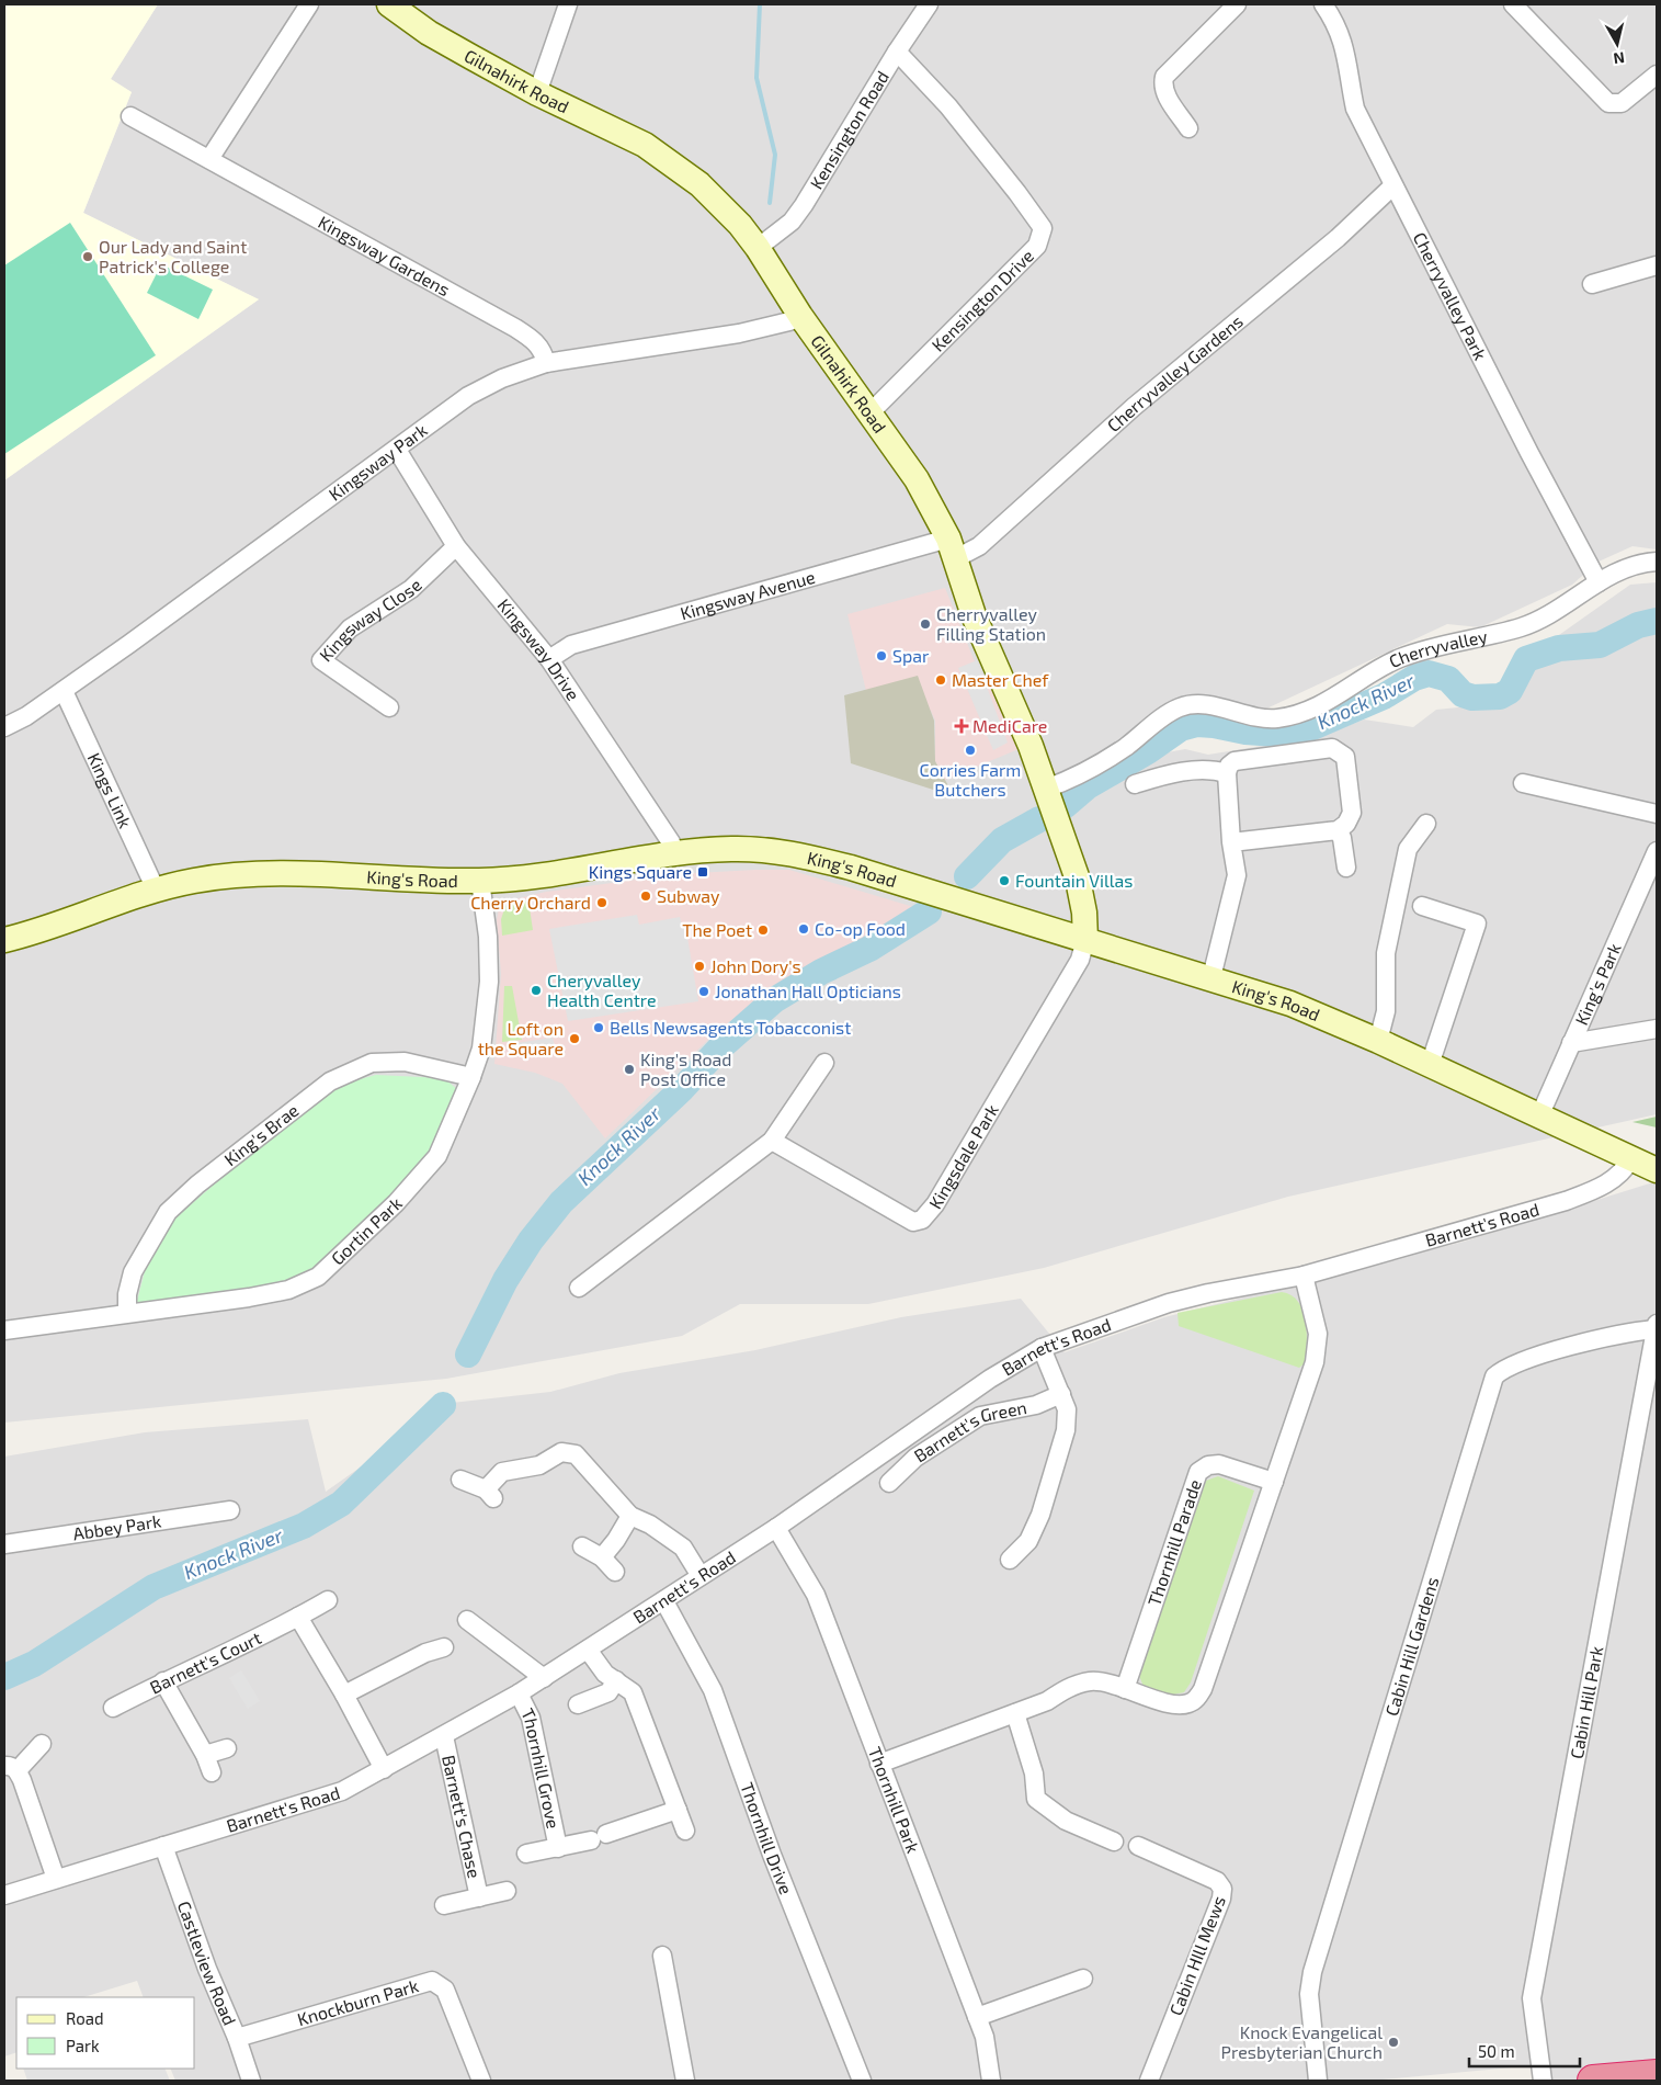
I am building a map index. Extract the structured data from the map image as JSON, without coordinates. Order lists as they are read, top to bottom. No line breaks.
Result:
{"streets":{"street":["Gilnahirk Road","Kensington Road","Kingsway Gardens","Cherryvalley Park","Kensington Drive","Cherryvalley Gardens","Kingsway Park","Kingsway Avenue","Kingsway Close","Kingsway Drive","Cherryvalley","Kings Link","King's Road","King's Park","King's Brae","Kingsdale Park","Barnett's Road","Gortin Park","Barnett's Green","Abbey Park","Thornhill Parade","Cabin Hill Gardens","Barnett's Court","Cabin Hill Park","Thornhill Grove","Thornhill Park","Barnett's Chase","Thornhill Drive","Cabin HIll Mews","Castleview Road","Knockburn Park"]},"crossings":[["Gilnahirk Road","Kensington Road"],["Gilnahirk Road","Kensington Drive"],["Gilnahirk Road","Cherryvalley Gardens"],["Gilnahirk Road","Kingsway Park"],["Gilnahirk Road","Kingsway Avenue"],["Gilnahirk Road","Cherryvalley"],["Gilnahirk Road","King's Road"],["Gilnahirk Road","Kingsdale Park"],["Kensington Road","Kensington Drive"],["Kingsway Gardens","Kingsway Park"],["Cherryvalley Park","Cherryvalley Gardens"],["Cherryvalley Park","Cherryvalley"],["Cherryvalley Gardens","Kingsway Avenue"],["Kingsway Park","Kingsway Drive"],["Kingsway Park","Kings Link"],["Kingsway Avenue","Kingsway Drive"],["Kingsway Close","Kingsway Drive"],["Kingsway Drive","King's Road"],["Kings Link","King's Road"],["King's Road","King's Park"],["King's Road","Kingsdale Park"],["King's Road","Barnett's Road"],["King's Road","Gortin Park"],["King's Brae","Gortin Park"],["Barnett's Road","Thornhill Grove"],["Barnett's Road","Thornhill Park"],["Barnett's Road","Barnett's Chase"],["Barnett's Road","Thornhill Drive"],["Barnett's Road","Castleview Road"],["Cabin Hill Gardens","Cabin Hill Park"],["Castleview Road","Knockburn Park"]],"water":["Knock River"],"places":{"other":["Our Lady and Saint Patrick's College","Cherryvalley Filling Station","Spar","Master Chef","Corries Farm Butchers","Fountain Villas","Subway","Cherry Orchard","Co-op Food","The Poet","John Dory's","Cheryvalley Health Centre","Jonathan Hall Opticians","Bells Newsagents Tobacconist","Loft on the Square","King's Road Post Office","Knock Evangelical Presbyterian Church"],"health":["MediCare"],"transit":["Kings Square"]},"legend":["Road","Park"],"scale_bar":"50 m","north":"bottom"}
